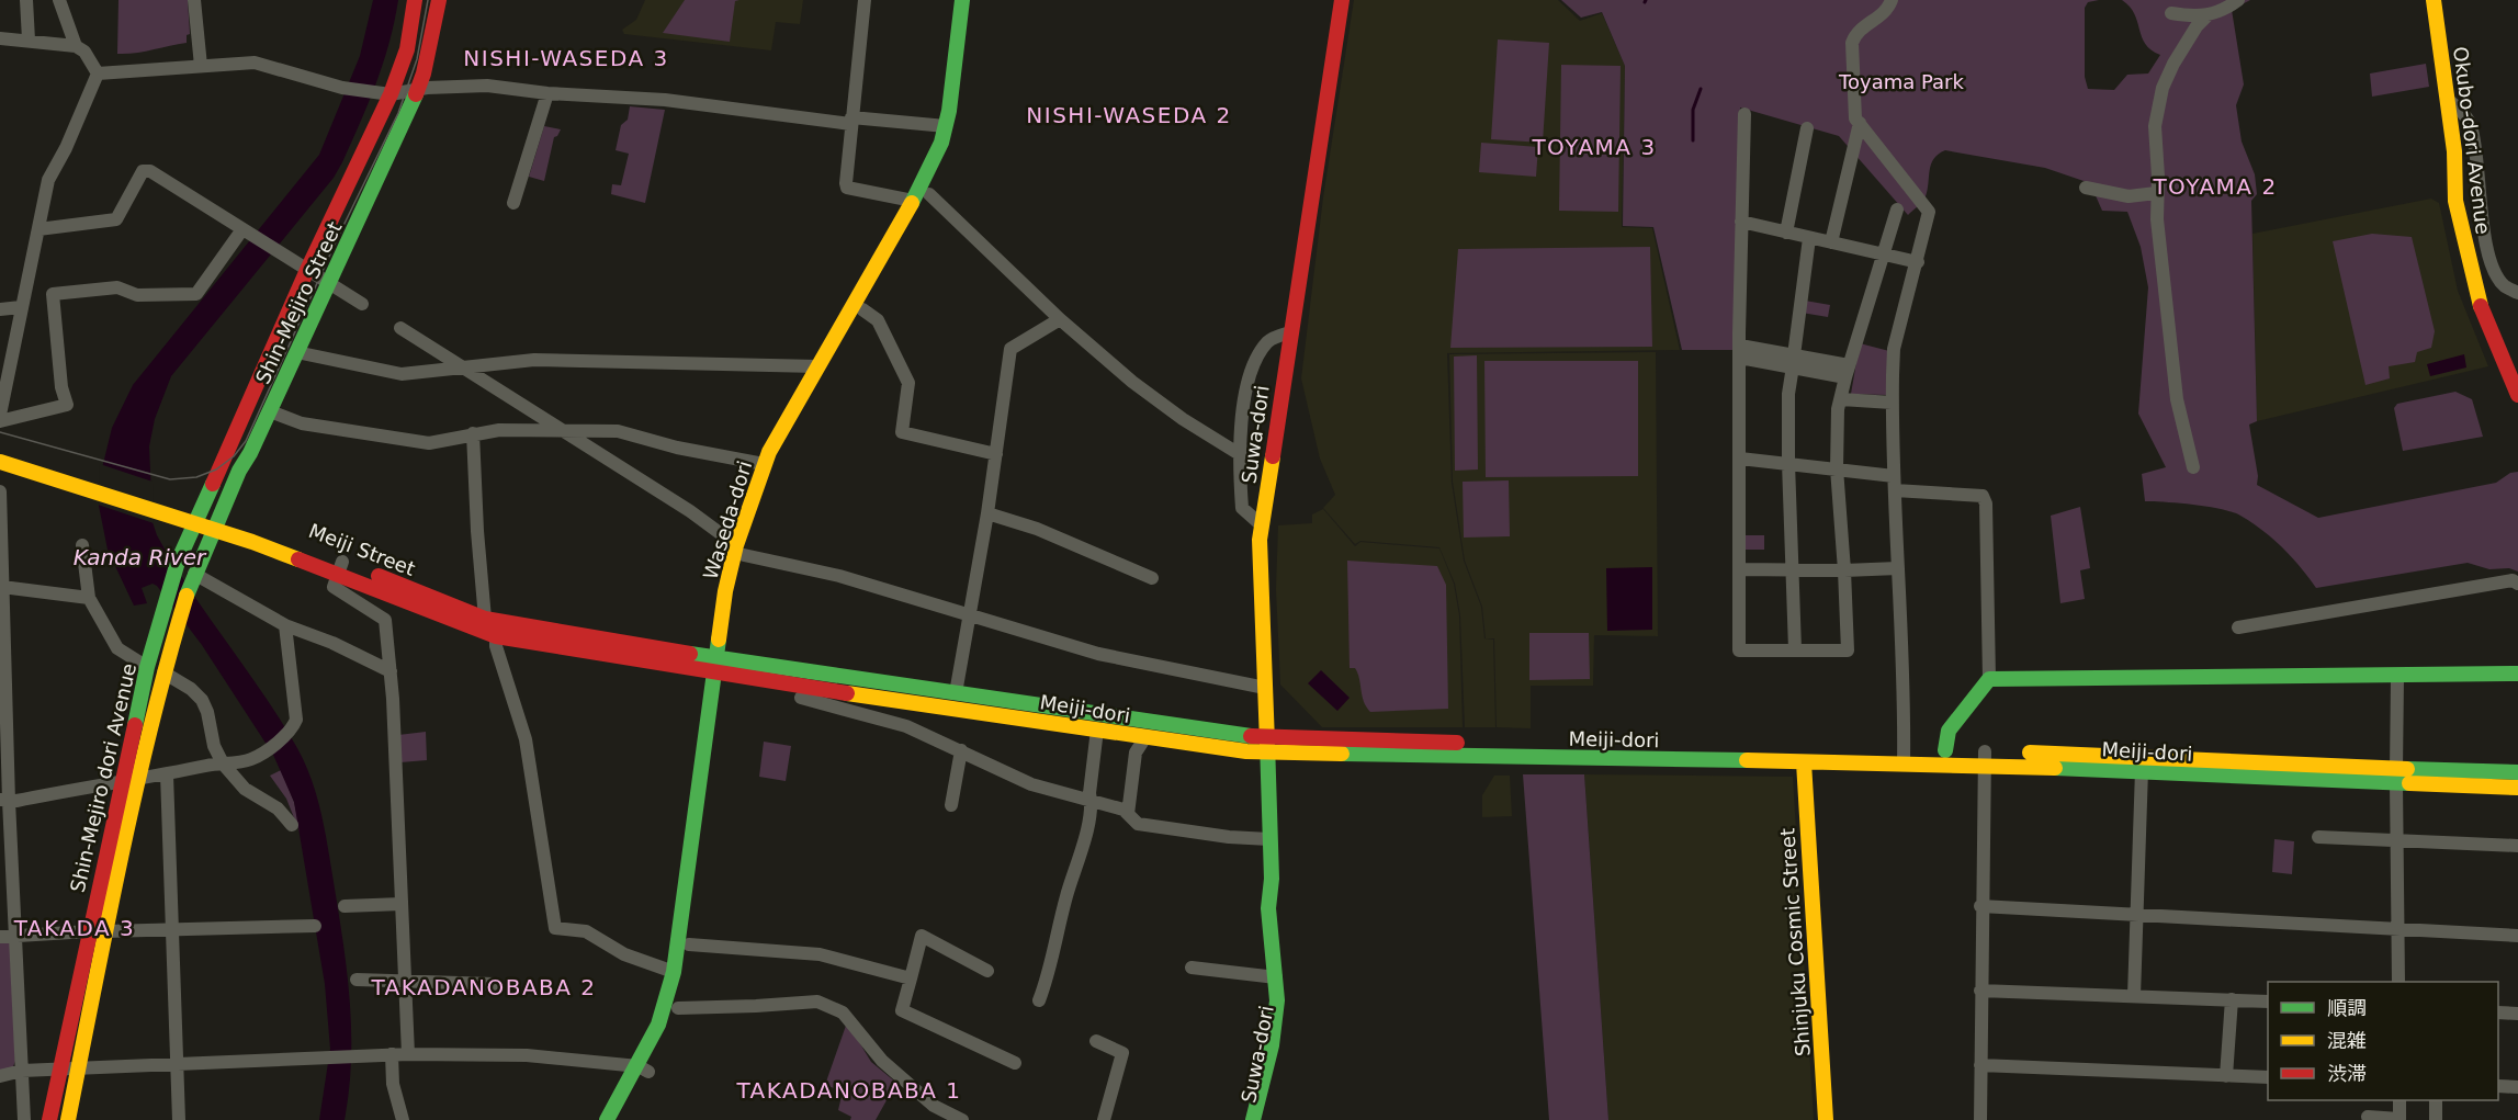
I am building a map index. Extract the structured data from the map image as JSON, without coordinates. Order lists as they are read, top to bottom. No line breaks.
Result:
{"streets":{"main road":["Okubo-dori Avenue","Shin-Mejiro Street","Suwa-dori","Waseda-dori","Meiji Street","Meiji-dori","Shin-Mejiro dori Avenue","Shinjuku Cosmic Street"]},"crossings":[["Shin-Mejiro Street","Meiji Street"],["Shin-Mejiro Street","Shin-Mejiro dori Avenue"],["Suwa-dori","Meiji-dori"],["Waseda-dori","Meiji Street"],["Waseda-dori","Meiji-dori"],["Meiji Street","Meiji-dori"],["Meiji-dori","Shinjuku Cosmic Street"]],"districts":["NISHI-WASEDA 3","NISHI-WASEDA 2","TOYAMA 3","TOYAMA 2","TAKADA 3","TAKADANOBABA 2","TAKADANOBABA 1"],"water":["Kanda River"],"parks":["Toyama Park"],"legend":["順調","混雑","渋滞"]}
